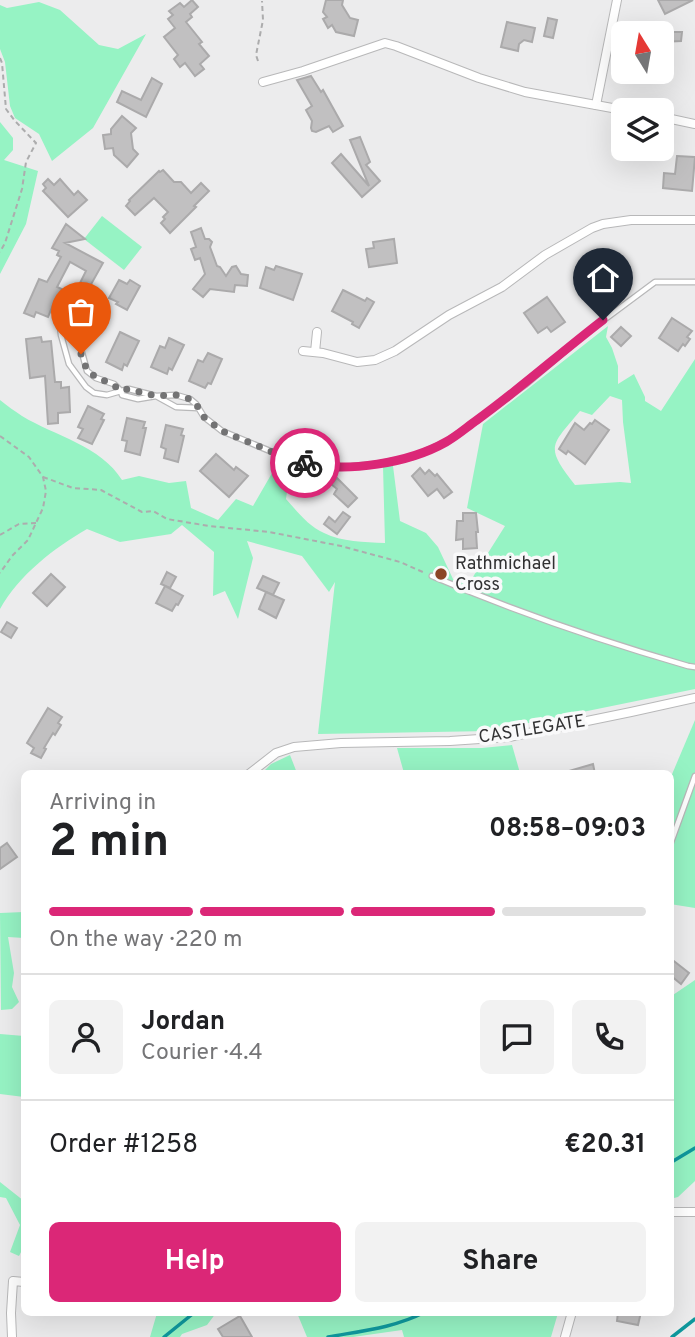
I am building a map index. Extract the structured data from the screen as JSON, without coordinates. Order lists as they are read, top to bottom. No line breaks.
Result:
{"streets":{"street":["CASTLEGATE"]},"places":["Rathmichael Cross"],"north":"top","page":{"heading":["2 min","Arriving in","08:58–09:03"],"panel":["Jordan","Courier · 4.4","Order #1258","€20.31"],"bar":"On the way · 220 m","buttons":["Help","Share"]}}
